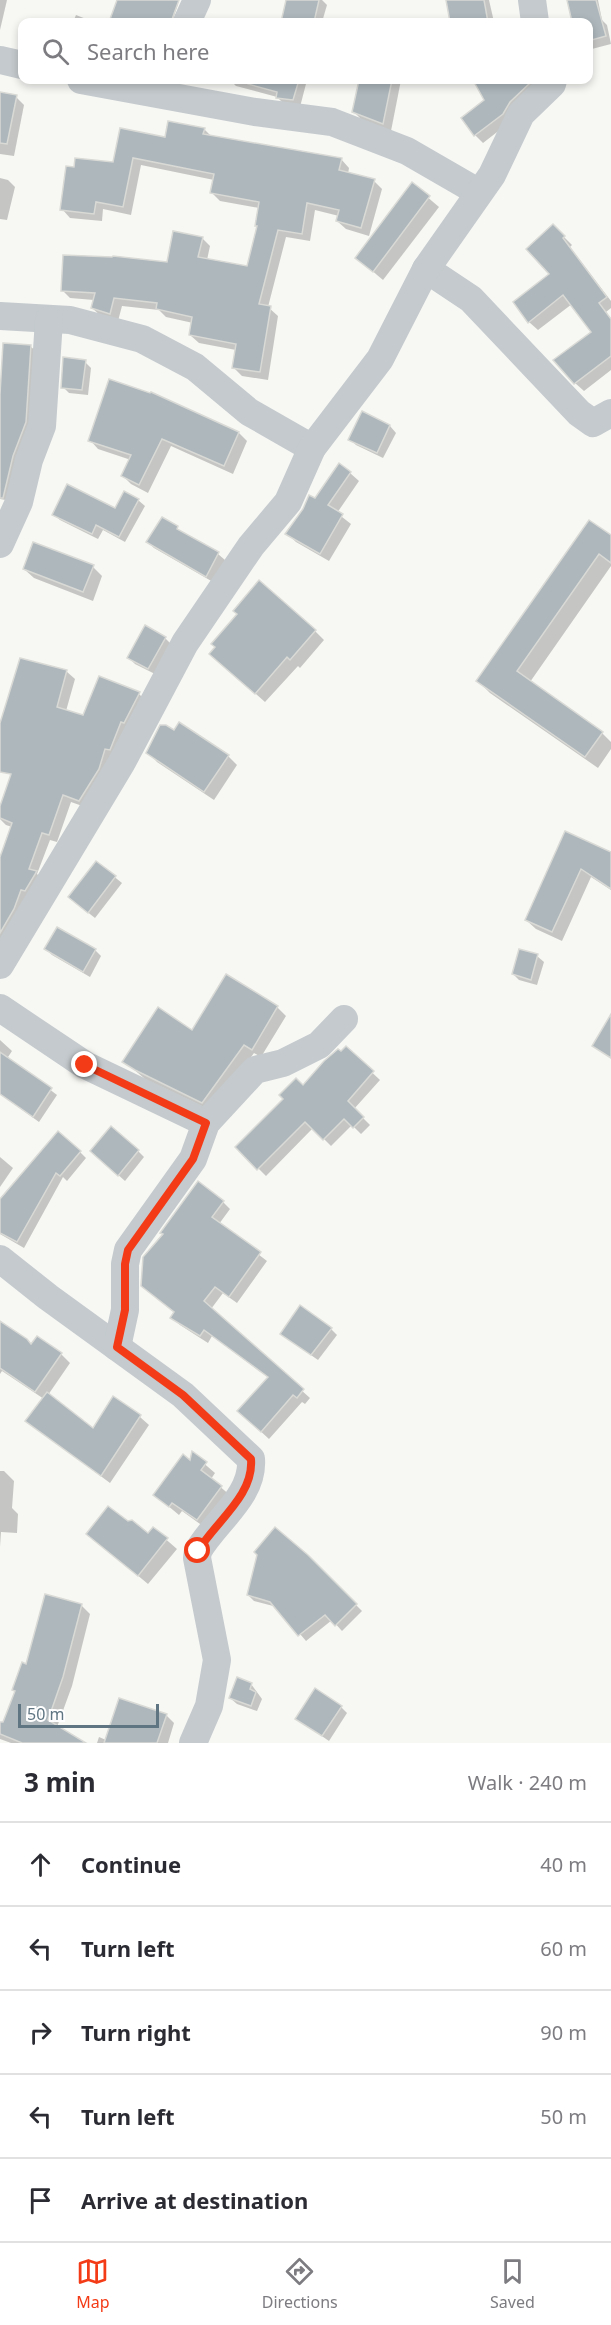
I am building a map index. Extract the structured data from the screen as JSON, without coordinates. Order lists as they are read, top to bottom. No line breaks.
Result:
{"scale_bar":"50 m","page":{"search":"Search here","scale":"50 m","heading":["3 min","Walk · 240 m"],"list":[["Continue","40 m"],["Turn left","60 m"],["Turn right","90 m"],["Turn left","50 m"],"Arrive at destination"],"nav":["Map","Directions","Saved"]}}
